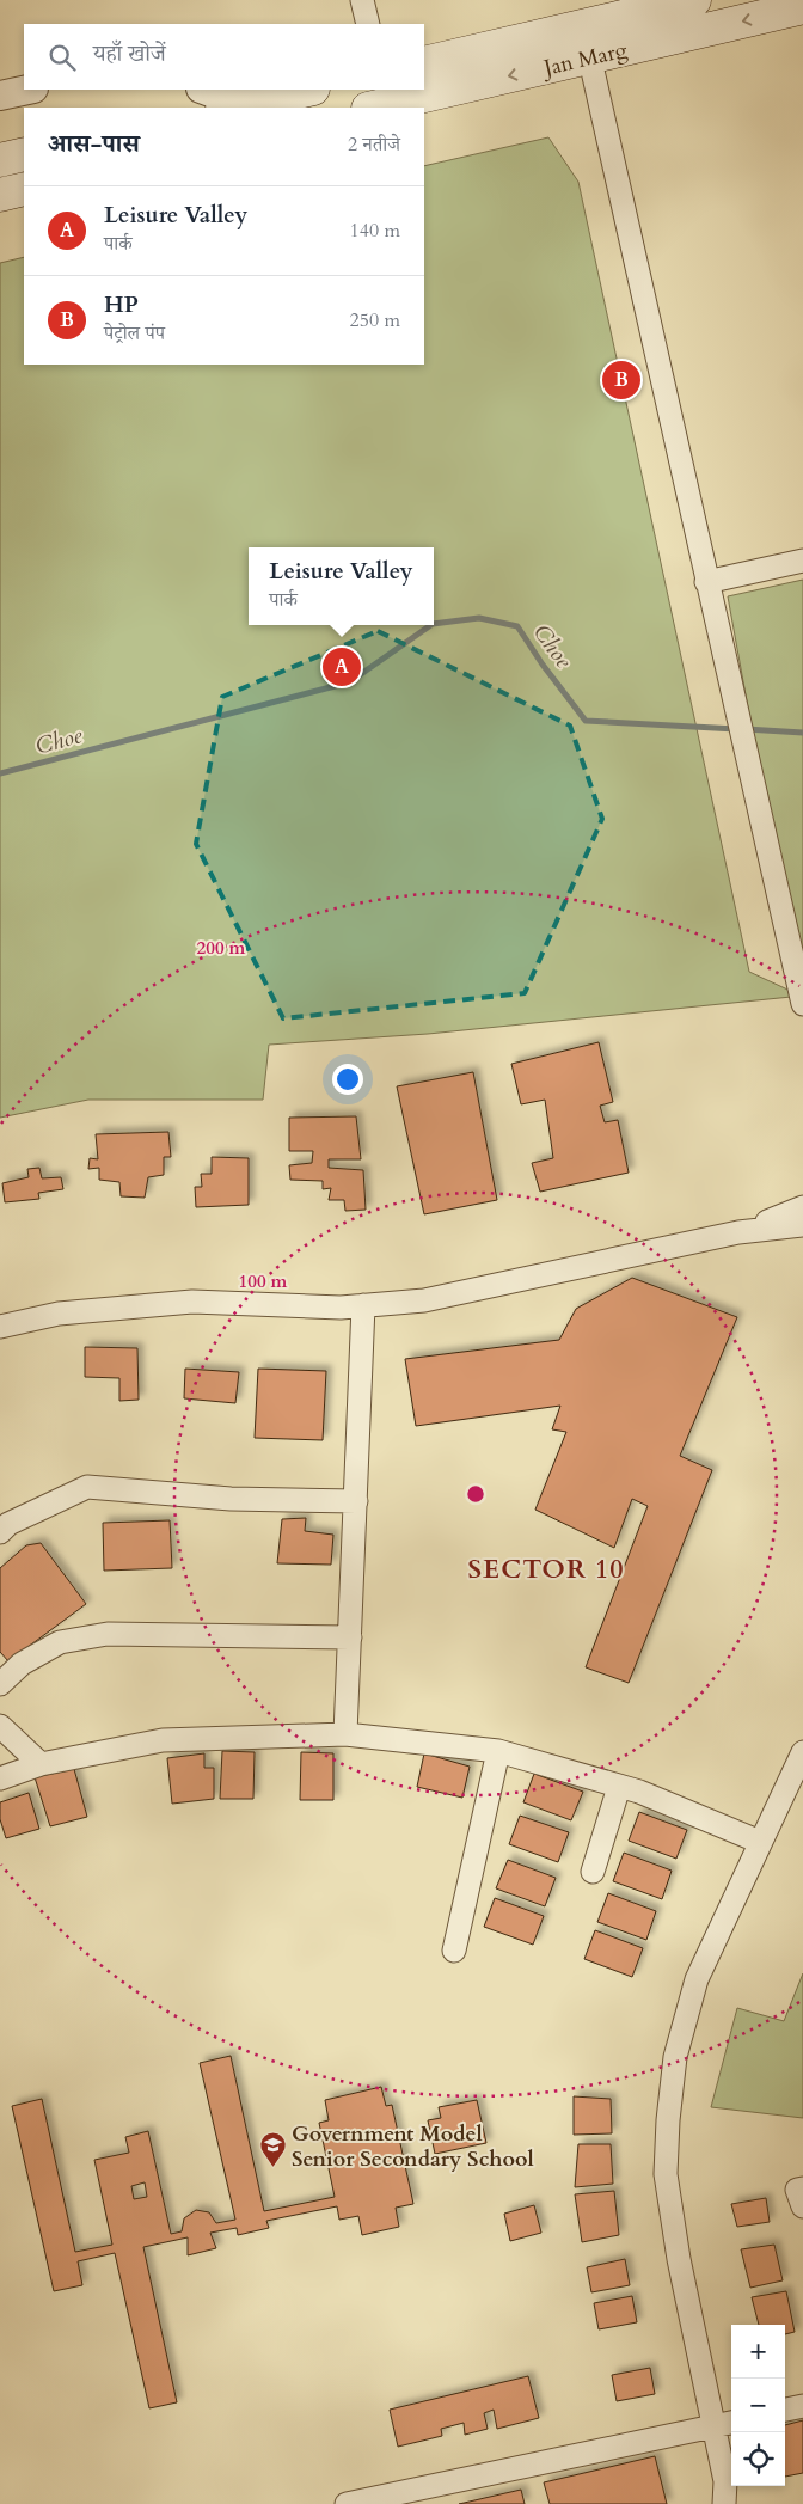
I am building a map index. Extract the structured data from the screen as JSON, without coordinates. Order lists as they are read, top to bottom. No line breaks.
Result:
{"streets":{"main road":["Jan Marg"]},"districts":["SECTOR 10"],"water":["Choe"],"places":{"school or university":["Government Model Senior Secondary School"]},"page":{"search":"यहाँ खोजें","heading":["आस-पास","2 नतीजे"],"list":[{"mark":"A","name":"Leisure Valley","note":"पार्क","value":"140 m"},{"mark":"B","name":"HP","note":"पेट्रोल पंप","value":"250 m"}],"pins":["B","A"],"popup":["Leisure Valley","पार्क"],"map_buttons":["+","−"]},"rings":["200 m","100 m"]}
